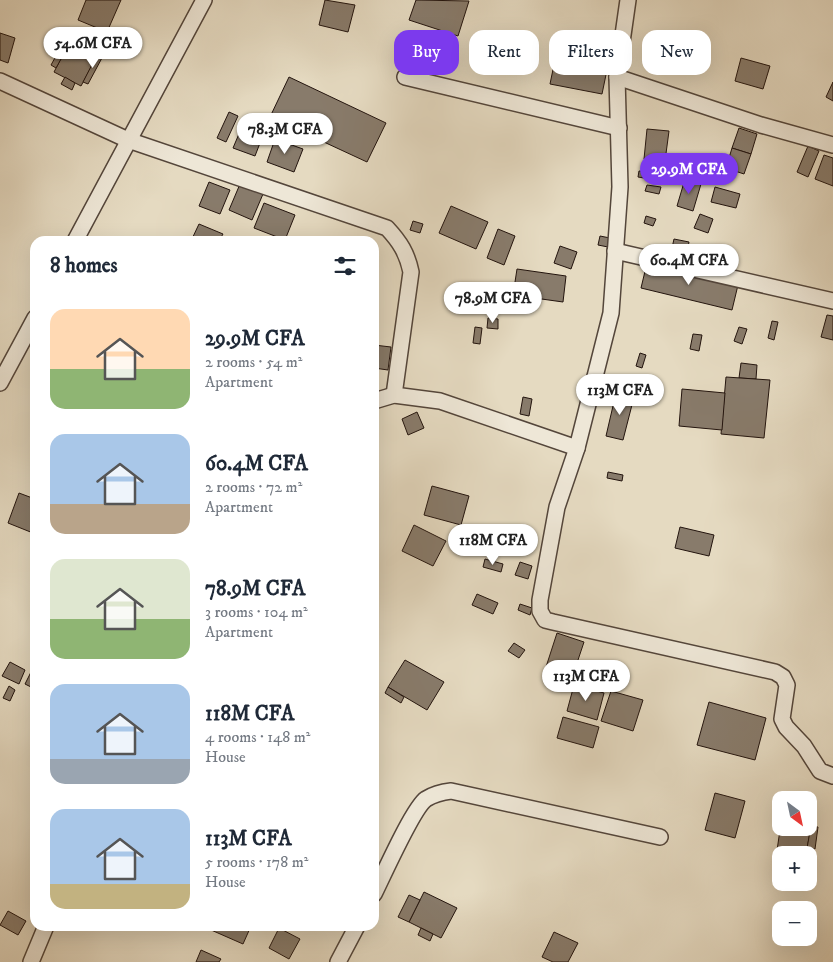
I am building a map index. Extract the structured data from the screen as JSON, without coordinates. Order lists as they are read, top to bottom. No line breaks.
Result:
{"north":"bottom right","page":{"price":["54.6M CFA","78.3M CFA","29.9M CFA","60.4M CFA","78.9M CFA","113M CFA","118M CFA","113M CFA"],"chip":["Buy","Rent","Filters","New"],"heading":"8 homes","list":[{"name":"29.9M CFA","note":"2 rooms · 54 m² · Apartment"},{"name":"60.4M CFA","note":"2 rooms · 72 m² · Apartment"},{"name":"78.9M CFA","note":"3 rooms · 104 m² · Apartment"},{"name":"118M CFA","note":"4 rooms · 148 m² · House"},{"name":"113M CFA","note":"5 rooms · 178 m² · House"}],"map_buttons":["+","−"]}}
